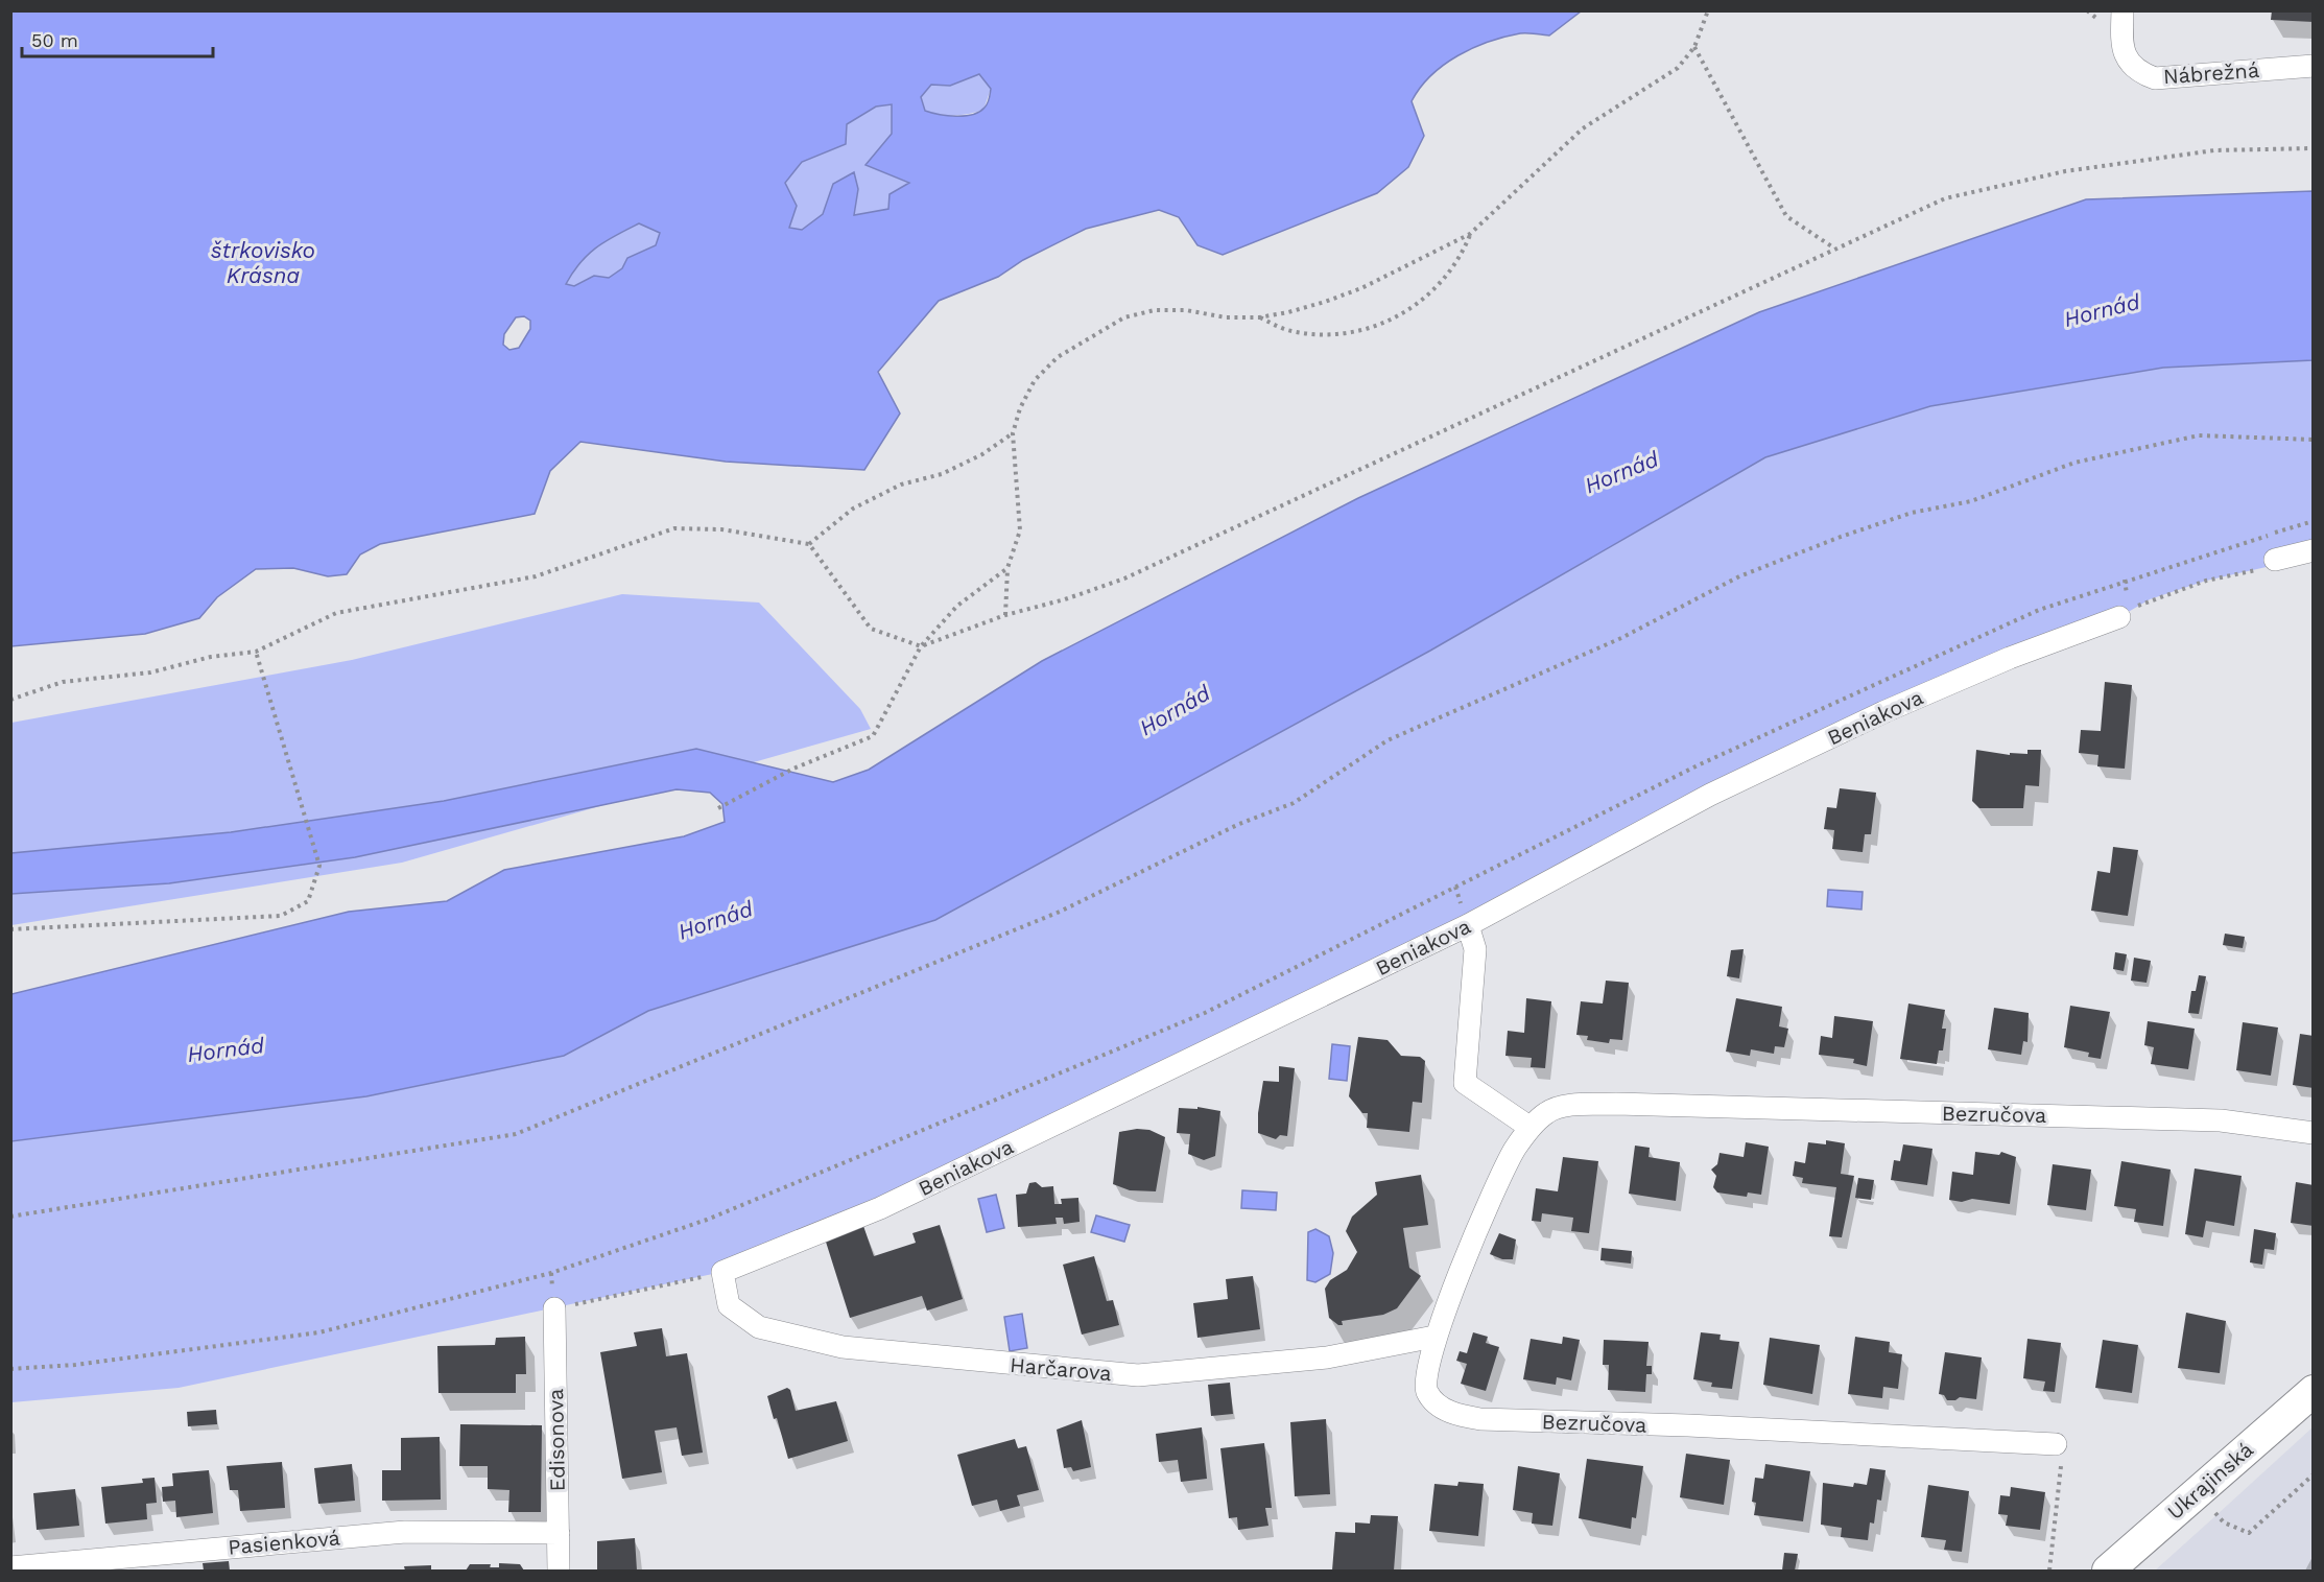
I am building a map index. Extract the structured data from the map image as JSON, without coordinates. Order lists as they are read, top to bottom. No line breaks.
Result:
{"streets":{"main road":["Ukrajinská"],"street":["Nábrežná","Beniakova","Bezručova","Harčarova","Edisonova","Pasienková"]},"crossings":[["Beniakova","Harčarova"],["Bezručova","Harčarova"],["Edisonova","Pasienková"]],"water":["štrkovisko Krásna","Hornád"],"scale_bar":"50 m"}
